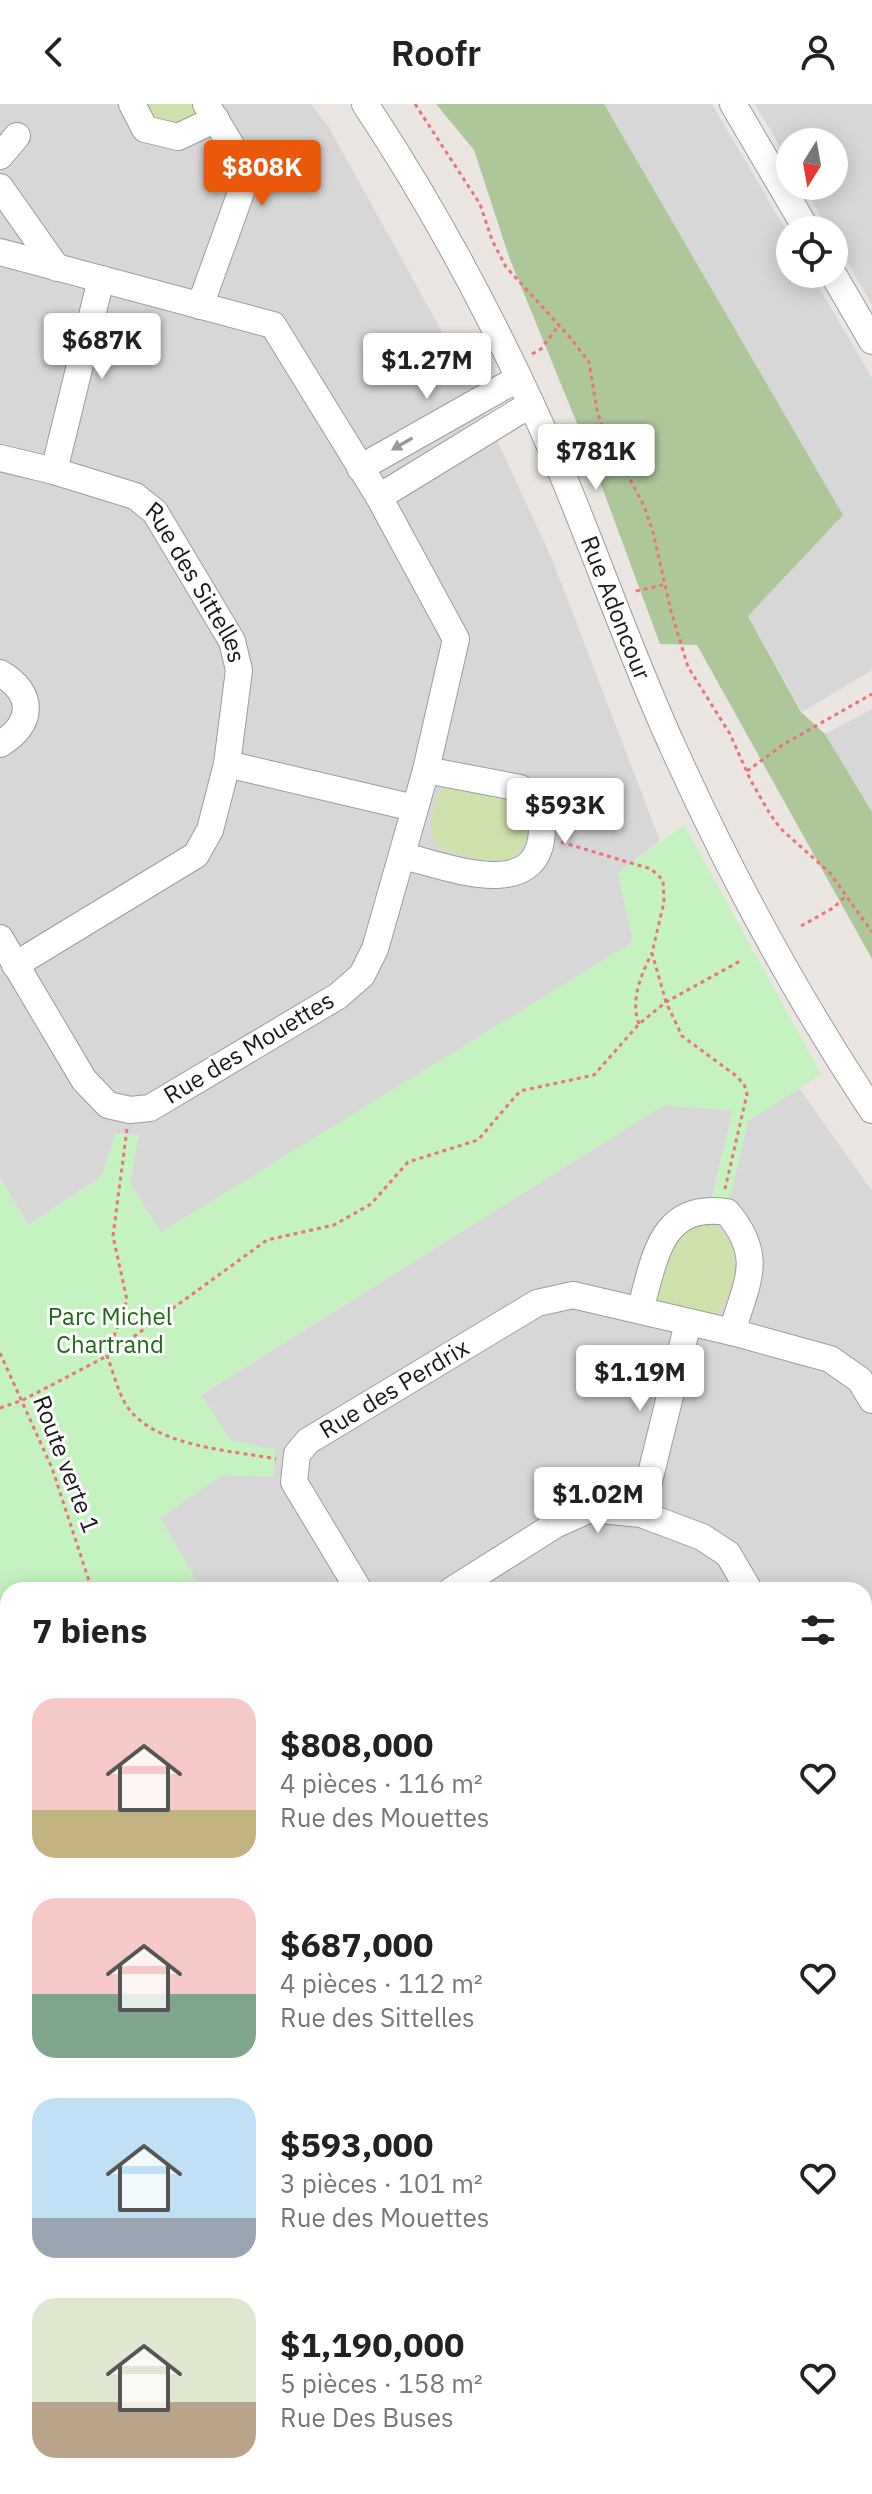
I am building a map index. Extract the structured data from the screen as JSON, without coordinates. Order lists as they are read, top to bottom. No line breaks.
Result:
{"streets":{"street":["Rue des Sittelles","Rue Adoncour","Rue des Mouettes","Rue des Perdrix"],"path":["Route verte 1"]},"parks":["Parc Michel Chartrand"],"north":"bottom","page":{"header":"Roofr","price":["$808K","$687K","$1.27M","$781K","$593K","$1.19M","$1.02M"],"heading":"7 biens","list":[{"name":"$808,000","note":"4 pièces · 116 m² · Rue des Mouettes"},{"name":"$687,000","note":"4 pièces · 112 m² · Rue des Sittelles"},{"name":"$593,000","note":"3 pièces · 101 m² · Rue des Mouettes"},{"name":"$1,190,000","note":"5 pièces · 158 m² · Rue Des Buses"}]}}
